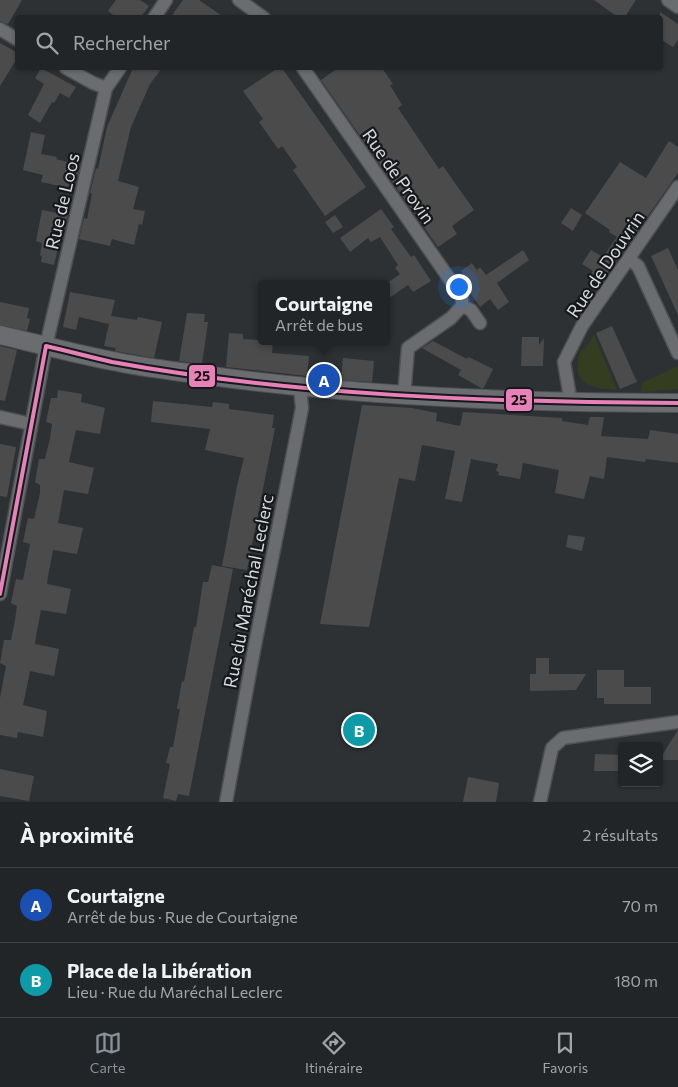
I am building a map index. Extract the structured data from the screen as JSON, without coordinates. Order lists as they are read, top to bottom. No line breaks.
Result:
{"streets":{"street":["Rue de Provin","Rue de Loos","Rue de Douvrin","Rue du Maréchal Leclerc"]},"lines":["transit line 25"],"page":{"search":"Rechercher","popup":["Courtaigne","Arrêt de bus"],"pins":["A","B"],"heading":["À proximité","2 résultats"],"list":[{"mark":"A","name":"Courtaigne","note":"Arrêt de bus · Rue de Courtaigne","value":"70 m"},{"mark":"B","name":"Place de la Libération","note":"Lieu · Rue du Maréchal Leclerc","value":"180 m"}],"nav":["Carte","Itinéraire","Favoris"]}}
